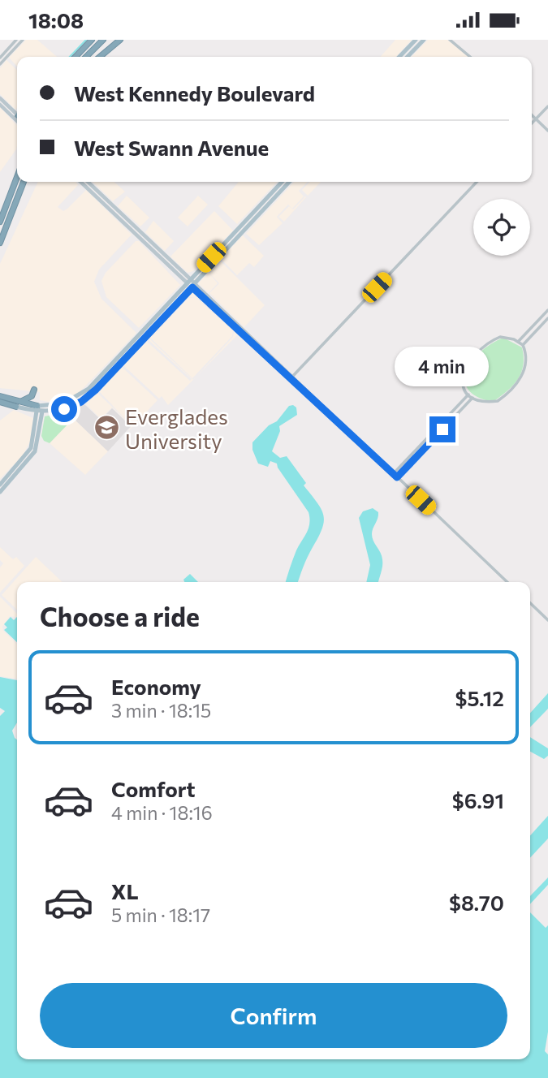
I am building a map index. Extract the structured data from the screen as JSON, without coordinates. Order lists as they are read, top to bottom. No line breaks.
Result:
{"places":{"school or university":["Everglades University"]},"page":{"status":"18:08","banner":["West Kennedy Boulevard","West Swann Avenue"],"bubble":"4 min","heading":"Choose a ride","list":[{"name":"Economy","note":"3 min · 18:15","value":"$5.12"},{"name":"Comfort","note":"4 min · 18:16","value":"$6.91"},{"name":"XL","note":"5 min · 18:17","value":"$8.70"}],"buttons":"Confirm"}}
